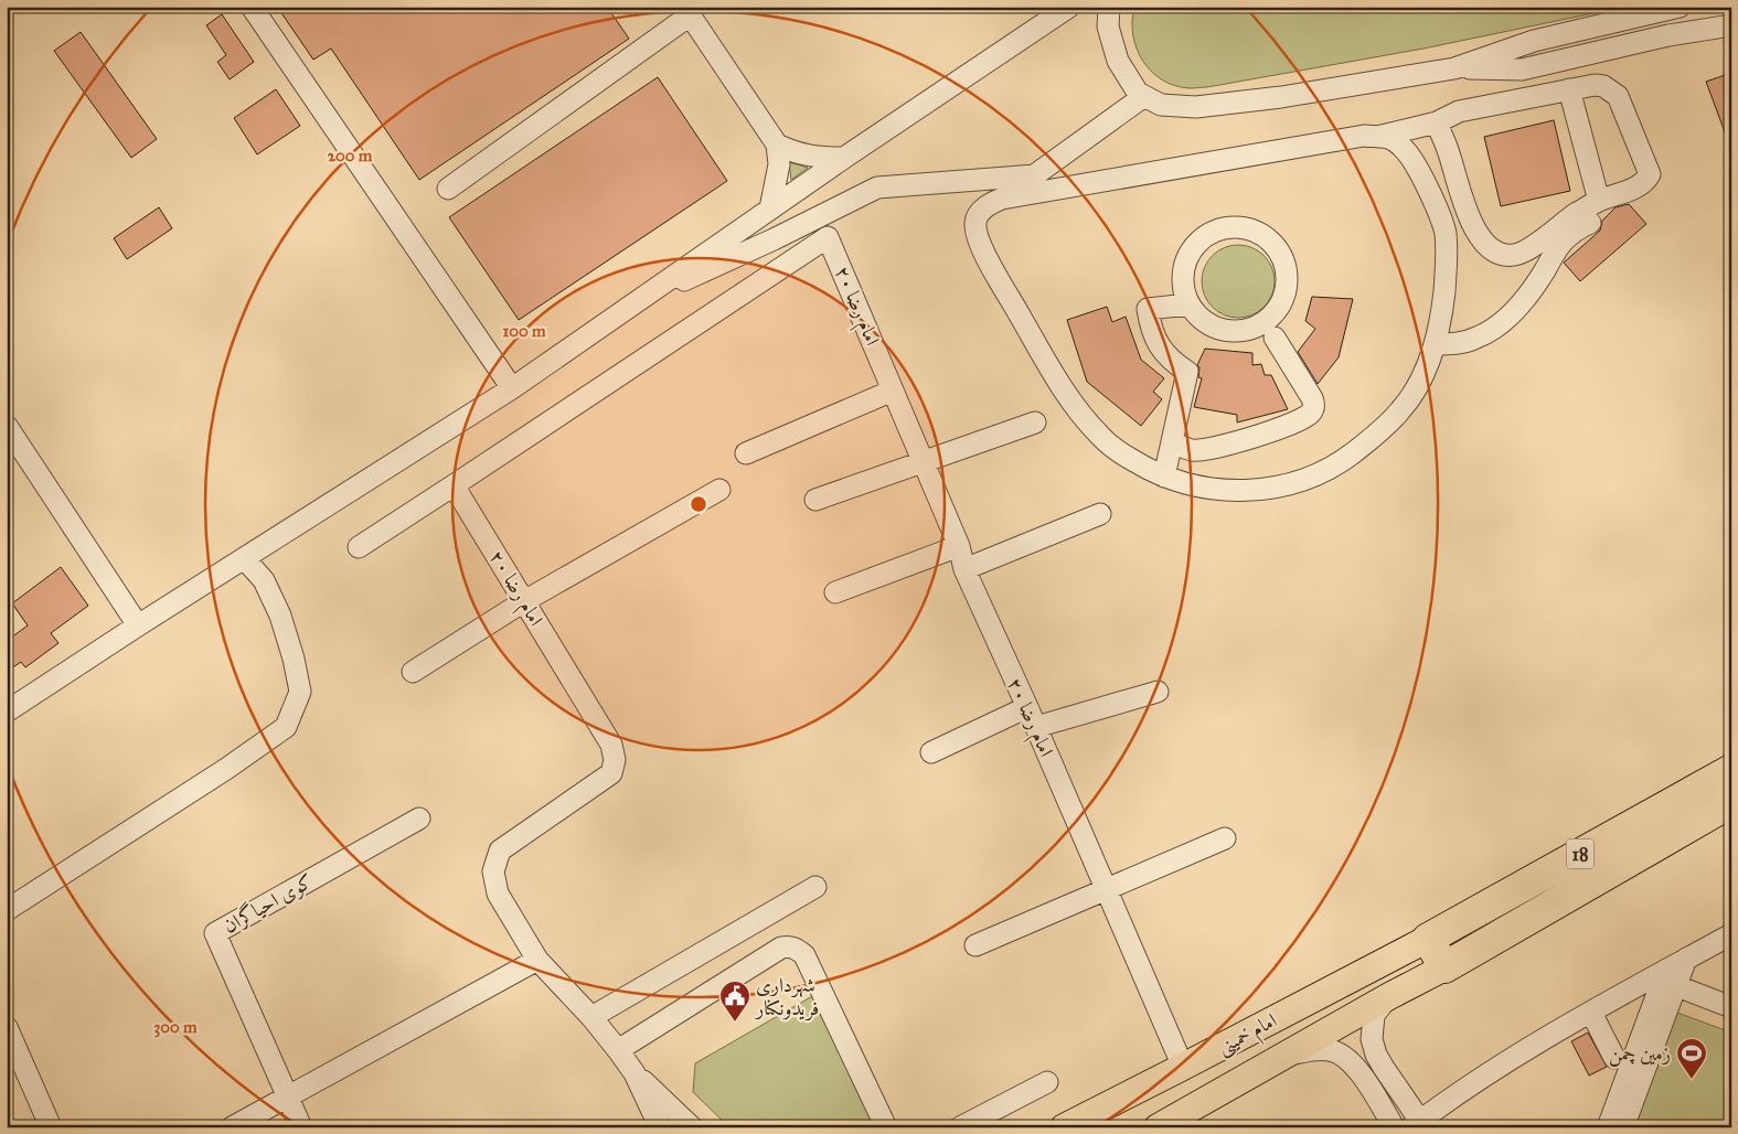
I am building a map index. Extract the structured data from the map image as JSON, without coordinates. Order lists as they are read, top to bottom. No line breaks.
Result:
{"streets":{"highway":["18"],"main road":["امام خمینی"],"street":["امام رضا ۲۰","کوی احیاگران"]},"crossings":[["امام رضا ۲۰","امام خمینی"],["18","امام خمینی"]],"places":{"public building":["شهرداری فریدونکنار"],"sports":["زمین چمن"]},"rings":["200 m","100 m","300 m"]}
